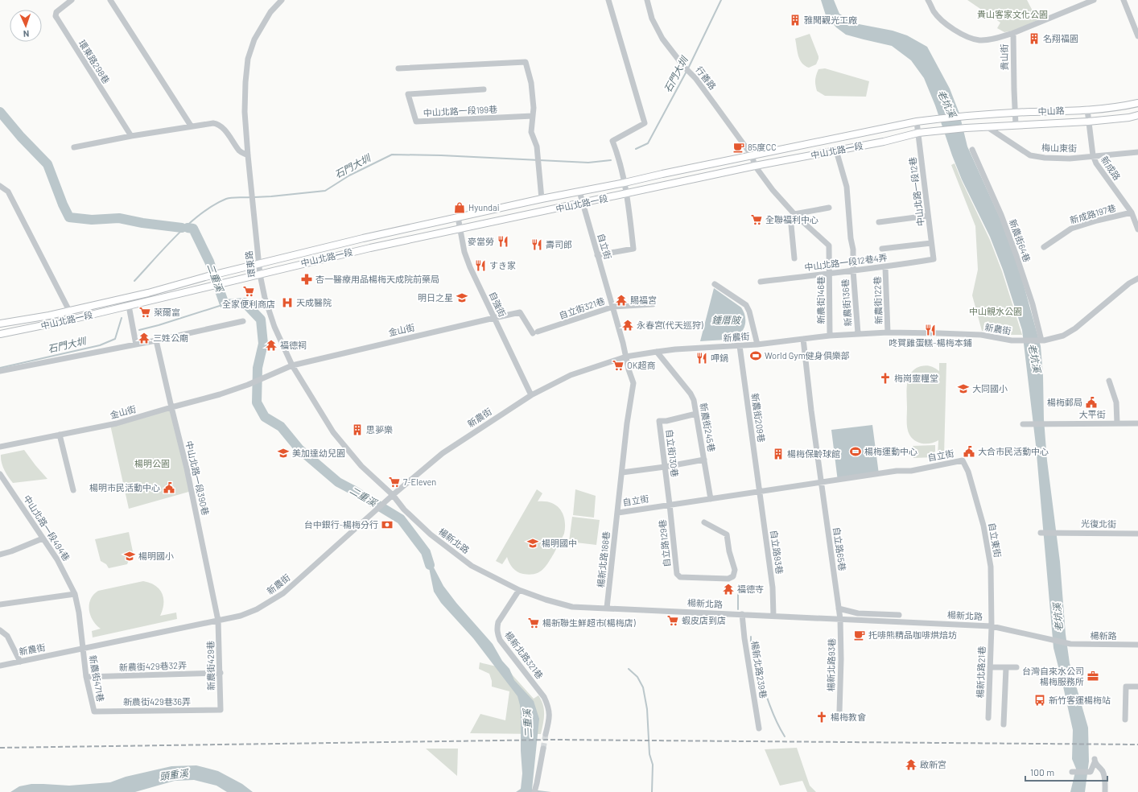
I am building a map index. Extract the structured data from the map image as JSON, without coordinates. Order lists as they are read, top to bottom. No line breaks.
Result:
{"streets":{"main road":["中山路","中山北路一段"],"street":["貴山街","環東路298巷","行善路","中山北路一段199巷","梅山東街","新成路","中山北路一段12巷","新成路197巷","新農街64巷","自立街","中山北路一段12巷4弄","環東路","新農街146巷","新農街122巷","新農街136巷","自強街","自立街321巷","新農街","金山街","大平街","新農街209巷","新農街245巷","自立街130巷","中山北路一段390巷","光復北街","中山北路一段494巷","自立東街","楊新北路","自立路129巷","自立路65巷","自立路93巷","楊新北路188巷","楊新路","楊新北路321巷","楊新北路93巷","新農街429巷","新農街429巷32弄","楊新北路239巷","楊新北路21巷","新農街471巷","新農街429巷36弄"]},"crossings":[["貴山街","中山路"],["行善路","中山北路一段"],["行善路","新農街146巷"],["中山路","梅山東街"],["中山路","中山北路一段"],["中山路","新成路"],["梅山東街","新成路"],["中山北路一段","中山北路一段12巷"],["中山北路一段","自立街"],["中山北路一段","環東路"],["中山北路一段","新農街136巷"],["中山北路一段","自強街"],["新成路","新成路197巷"],["中山北路一段12巷","中山北路一段12巷4弄"],["新農街64巷","新農街"],["自立街","自立街321巷"],["自立街","新農街"],["自立街","新農街209巷"],["自立街","新農街245巷"],["自立街","自立街130巷"],["自立街","自立東街"],["自立街","自立路129巷"],["自立街","自立路65巷"],["自立街","自立路93巷"],["自立街","楊新北路188巷"],["中山北路一段12巷4弄","新農街146巷"],["中山北路一段12巷4弄","新農街122巷"],["中山北路一段12巷4弄","新農街136巷"],["環東路","新農街"],["環東路","金山街"],["環東路","楊新北路"],["新農街146巷","新農街"],["新農街122巷","新農街"],["新農街136巷","新農街"],["自強街","新農街"],["自強街","金山街"],["自立街321巷","金山街"],["新農街","新農街209巷"],["新農街","新農街245巷"],["新農街","中山北路一段390巷"],["新農街","中山北路一段494巷"],["新農街","楊新北路"],["新農街","自立路65巷"],["新農街","新農街429巷"],["新農街","新農街471巷"],["金山街","中山北路一段390巷"],["新農街209巷","自立路93巷"],["新農街245巷","自立街130巷"],["自立街130巷","自立路129巷"],["中山北路一段390巷","新農街429巷"],["中山北路一段494巷","新農街471巷"],["自立東街","楊新北路"],["自立東街","楊新北路21巷"],["楊新北路","自立路65巷"],["楊新北路","自立路93巷"],["楊新北路","楊新北路188巷"],["楊新北路","楊新路"],["楊新北路","楊新北路321巷"],["楊新北路","楊新北路93巷"],["楊新北路","楊新北路239巷"],["楊新北路","楊新北路21巷"],["自立路65巷","楊新北路93巷"],["新農街429巷","新農街429巷32弄"],["新農街429巷","新農街429巷36弄"],["新農街429巷32弄","新農街471巷"],["新農街471巷","新農街429巷36弄"]],"water":["石門大圳","老坑溪","二重溪","鍾厝陂","頭重溪"],"parks":["貴山客家文化公園","中山親水公園","楊明公園"],"places":{"building":["雅聞觀光工廠","名翔福園","思夢樂","楊梅保齡球館"],"cafe":["85度CC","托啡熊精品咖啡烘焙坊"],"shop":["Hyundai"],"supermarket":["全聯福利中心","全家便利商店","萊爾富","OK超商","7-Eleven","蝦皮店到店","楊新聯生鮮超市(楊梅店)"],"restaurant":["麥當勞","壽司郎","すき家","咚賀雞蛋糕-楊梅本鋪","呷鍋"],"pharmacy":["杏一醫療用品楊梅天成院前藥局"],"school or university":["明日之星","大同國小","美加達幼兒園","楊明國中","楊明國小"],"temple":["賜福宮","永春宮(代天巡狩)","三姓公廟","福德祠","福德寺","啟新宮"],"hospital":["天成醫院"],"sports":["World Gym健身俱樂部","楊梅運動中心"],"church":["梅崗靈糧堂","楊梅教會"],"public building":["楊梅郵局","大合市民活動中心","楊明市民活動中心"],"bank":["台中銀行-楊梅分行"],"office":["台灣自來水公司 楊梅服務所"],"bus stop":["新竹客運楊梅站"]},"scale_bar":"100 m","north":"bottom"}
